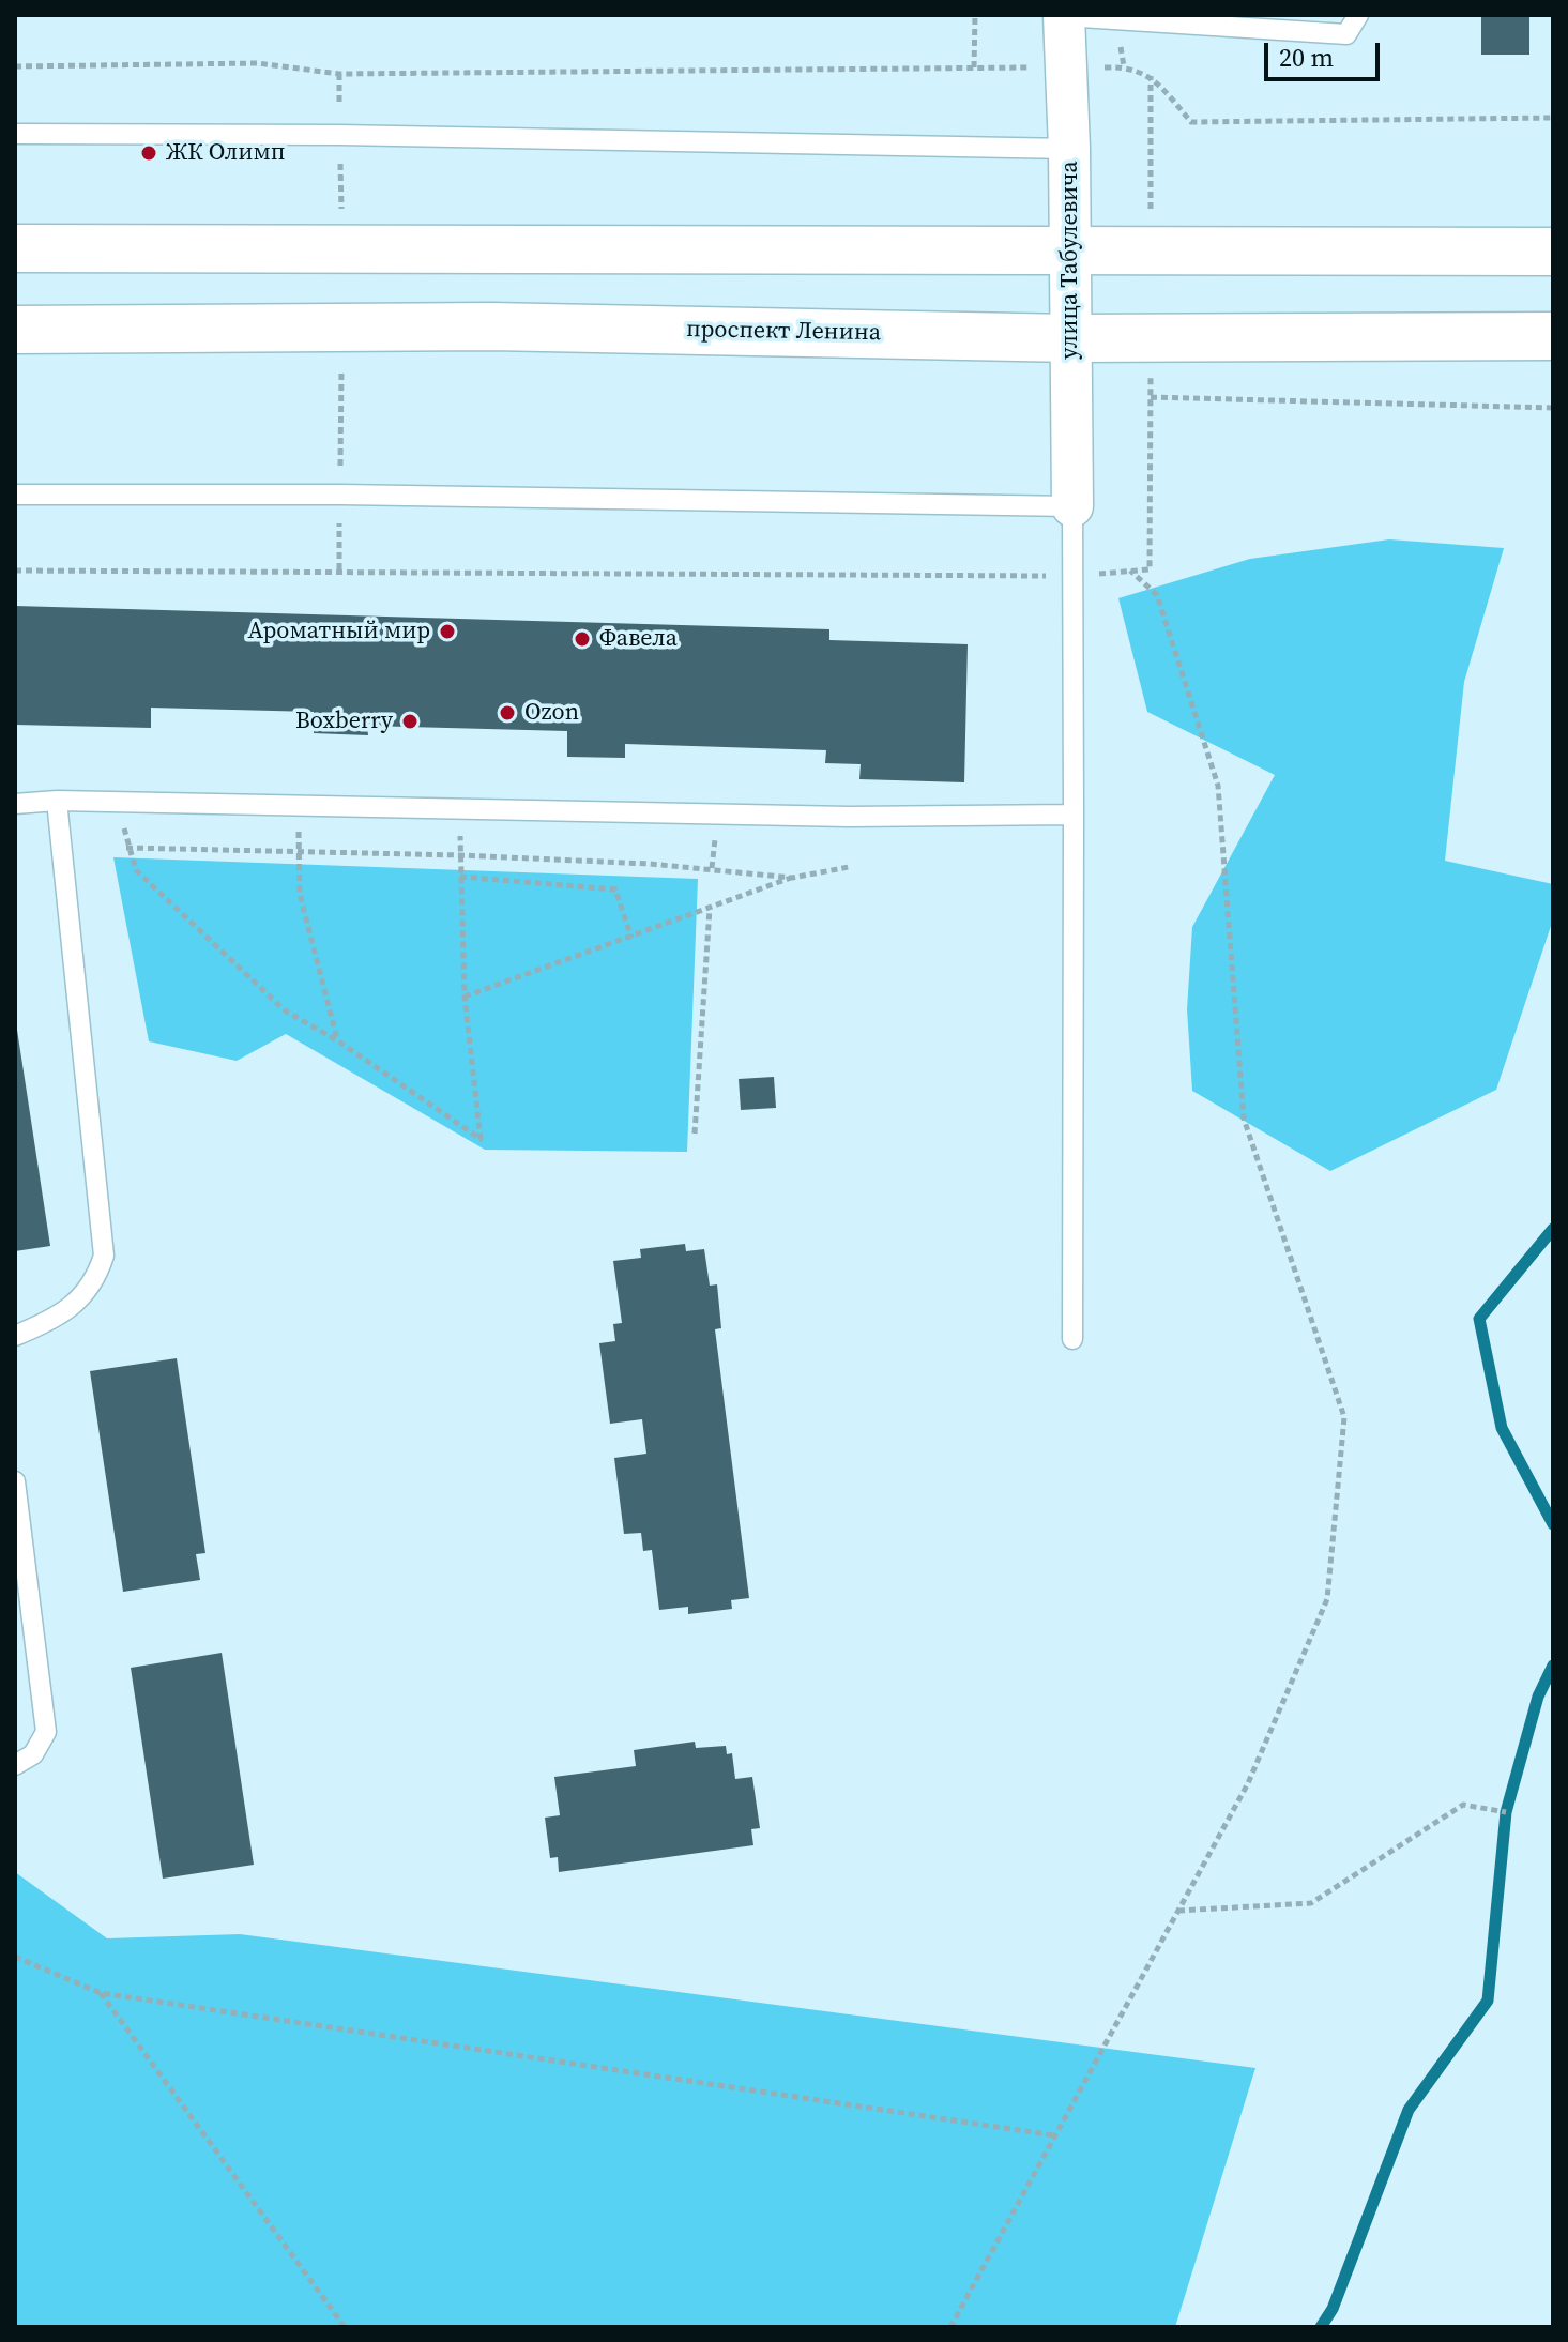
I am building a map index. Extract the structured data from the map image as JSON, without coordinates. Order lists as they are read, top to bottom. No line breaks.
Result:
{"streets":{"street":["улица Табулевича","проспект Ленина"]},"crossings":[["улица Табулевича","проспект Ленина"]],"places":["ЖК Олимп","Ароматный мир","Фавела","Ozon","Boxberry"],"scale_bar":"20 m"}
